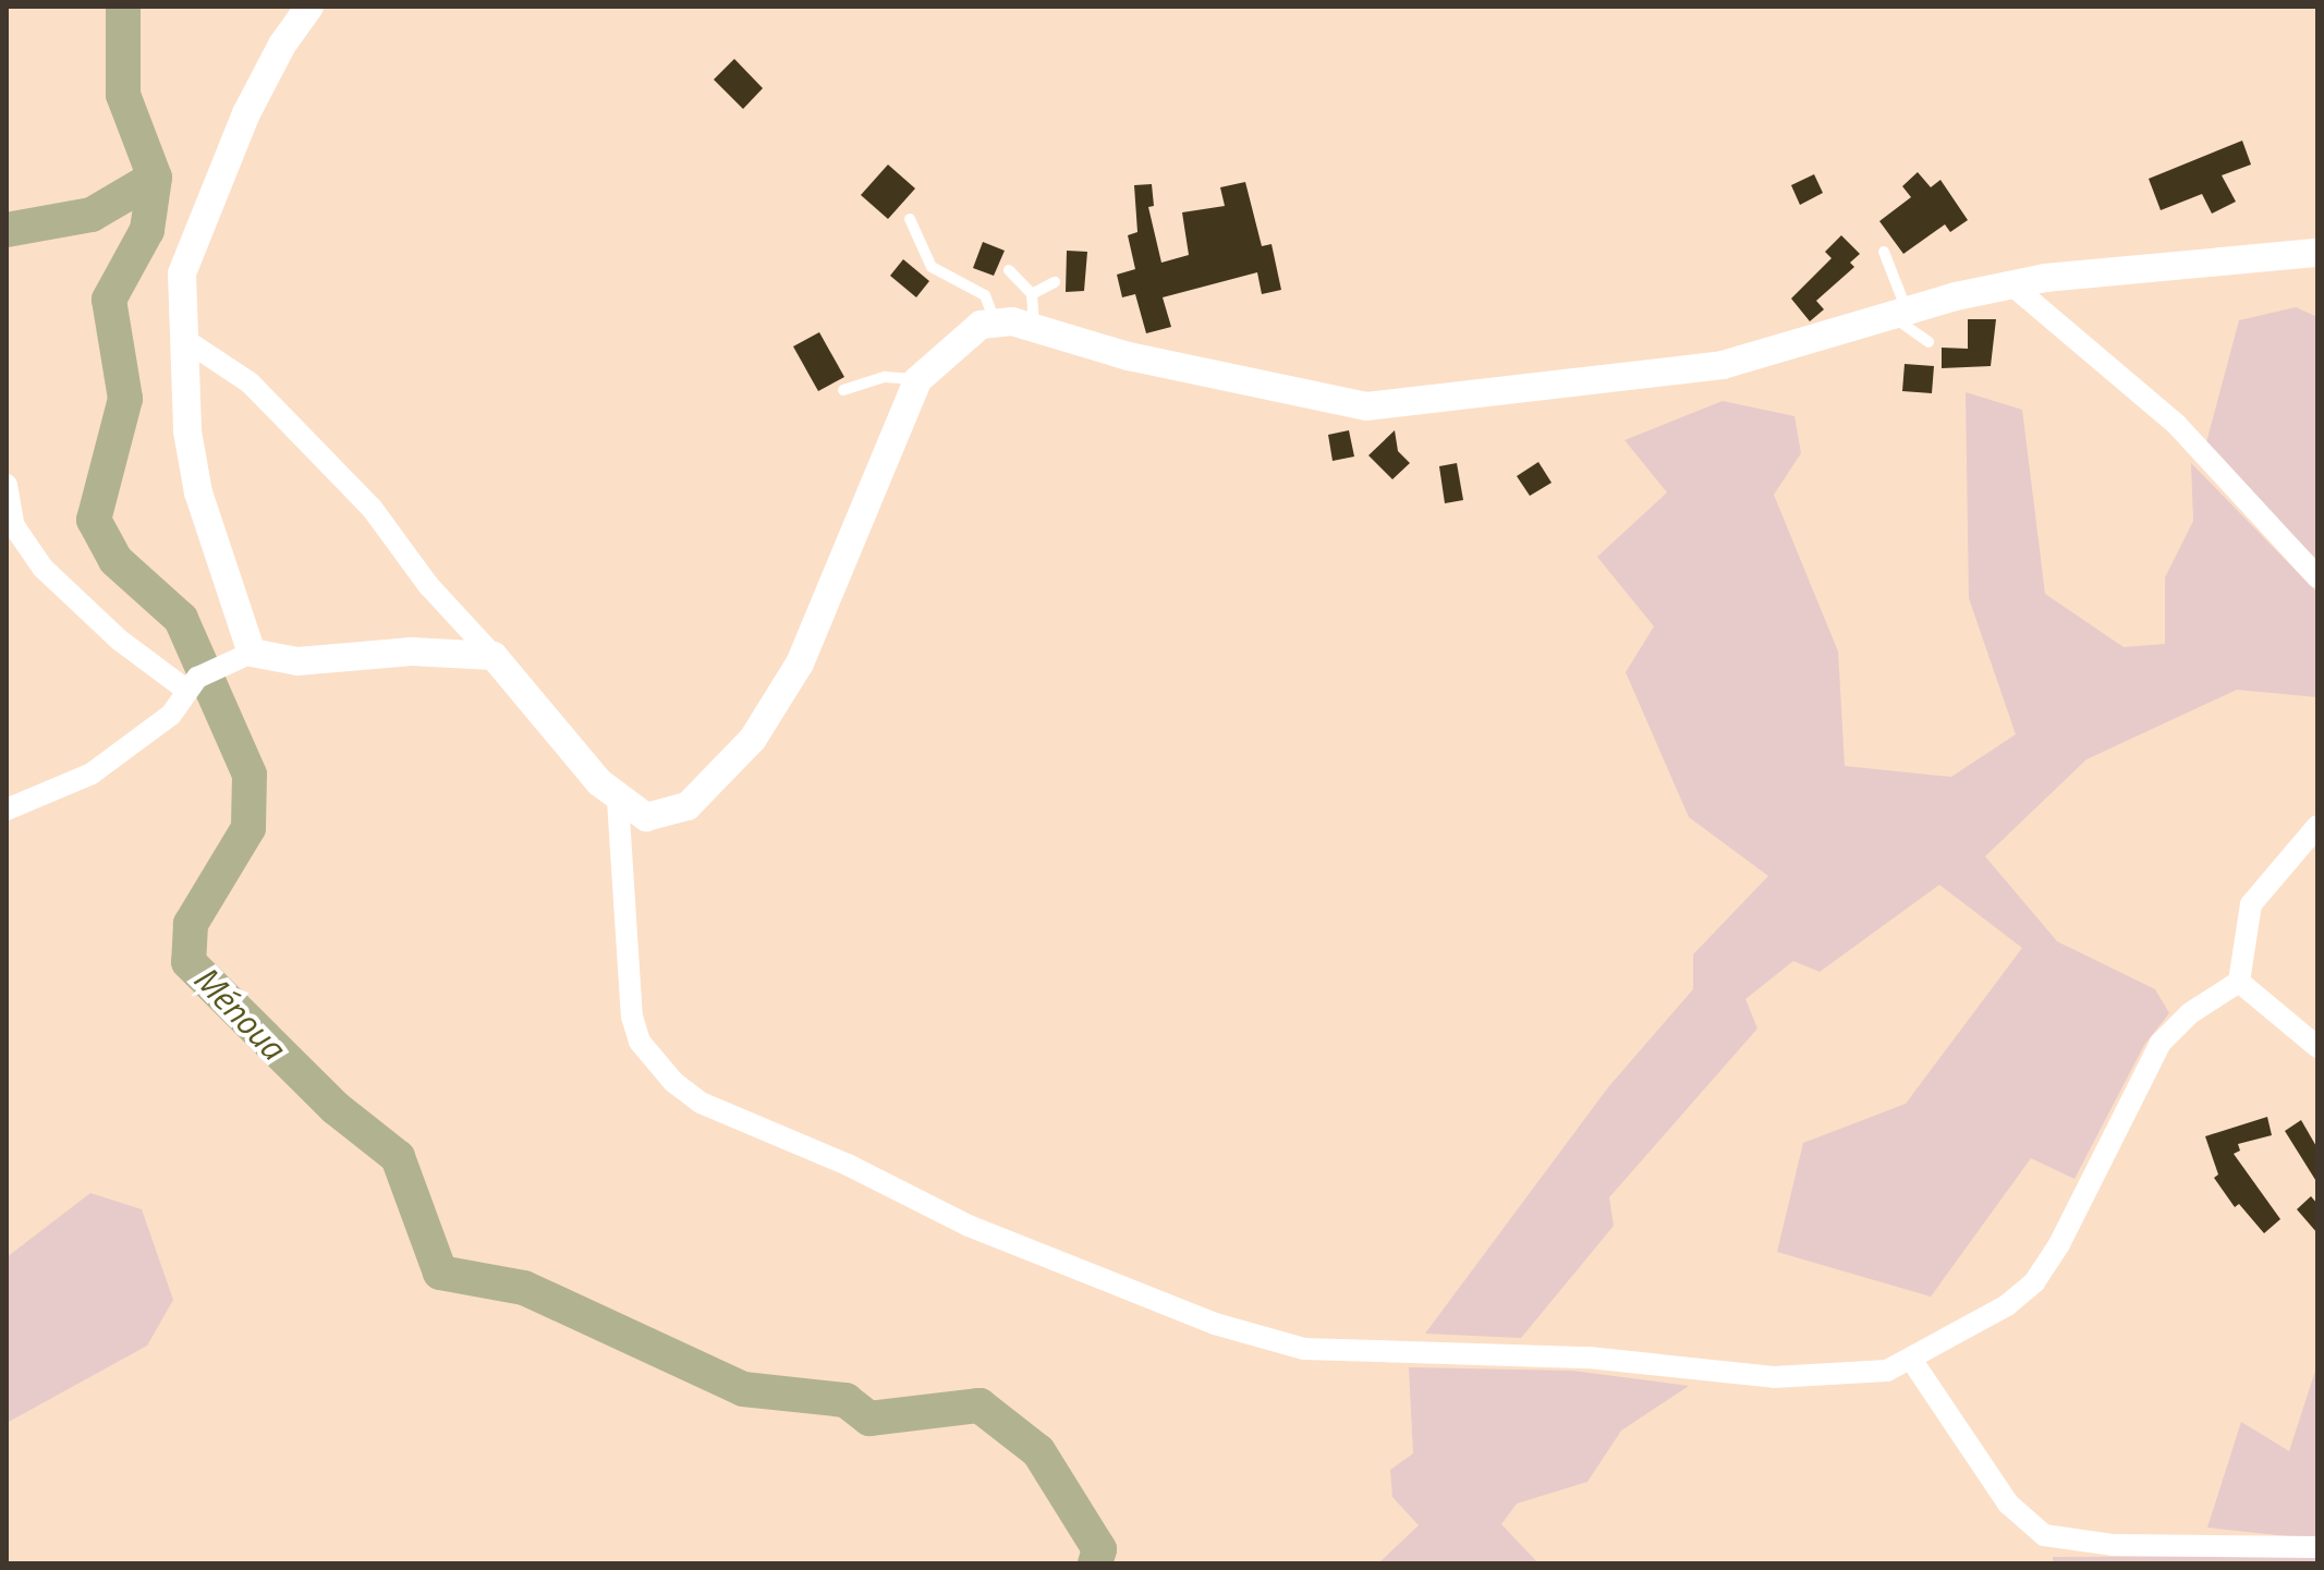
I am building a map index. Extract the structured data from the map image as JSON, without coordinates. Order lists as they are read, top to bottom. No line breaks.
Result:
{"water":["Ménoua"]}
